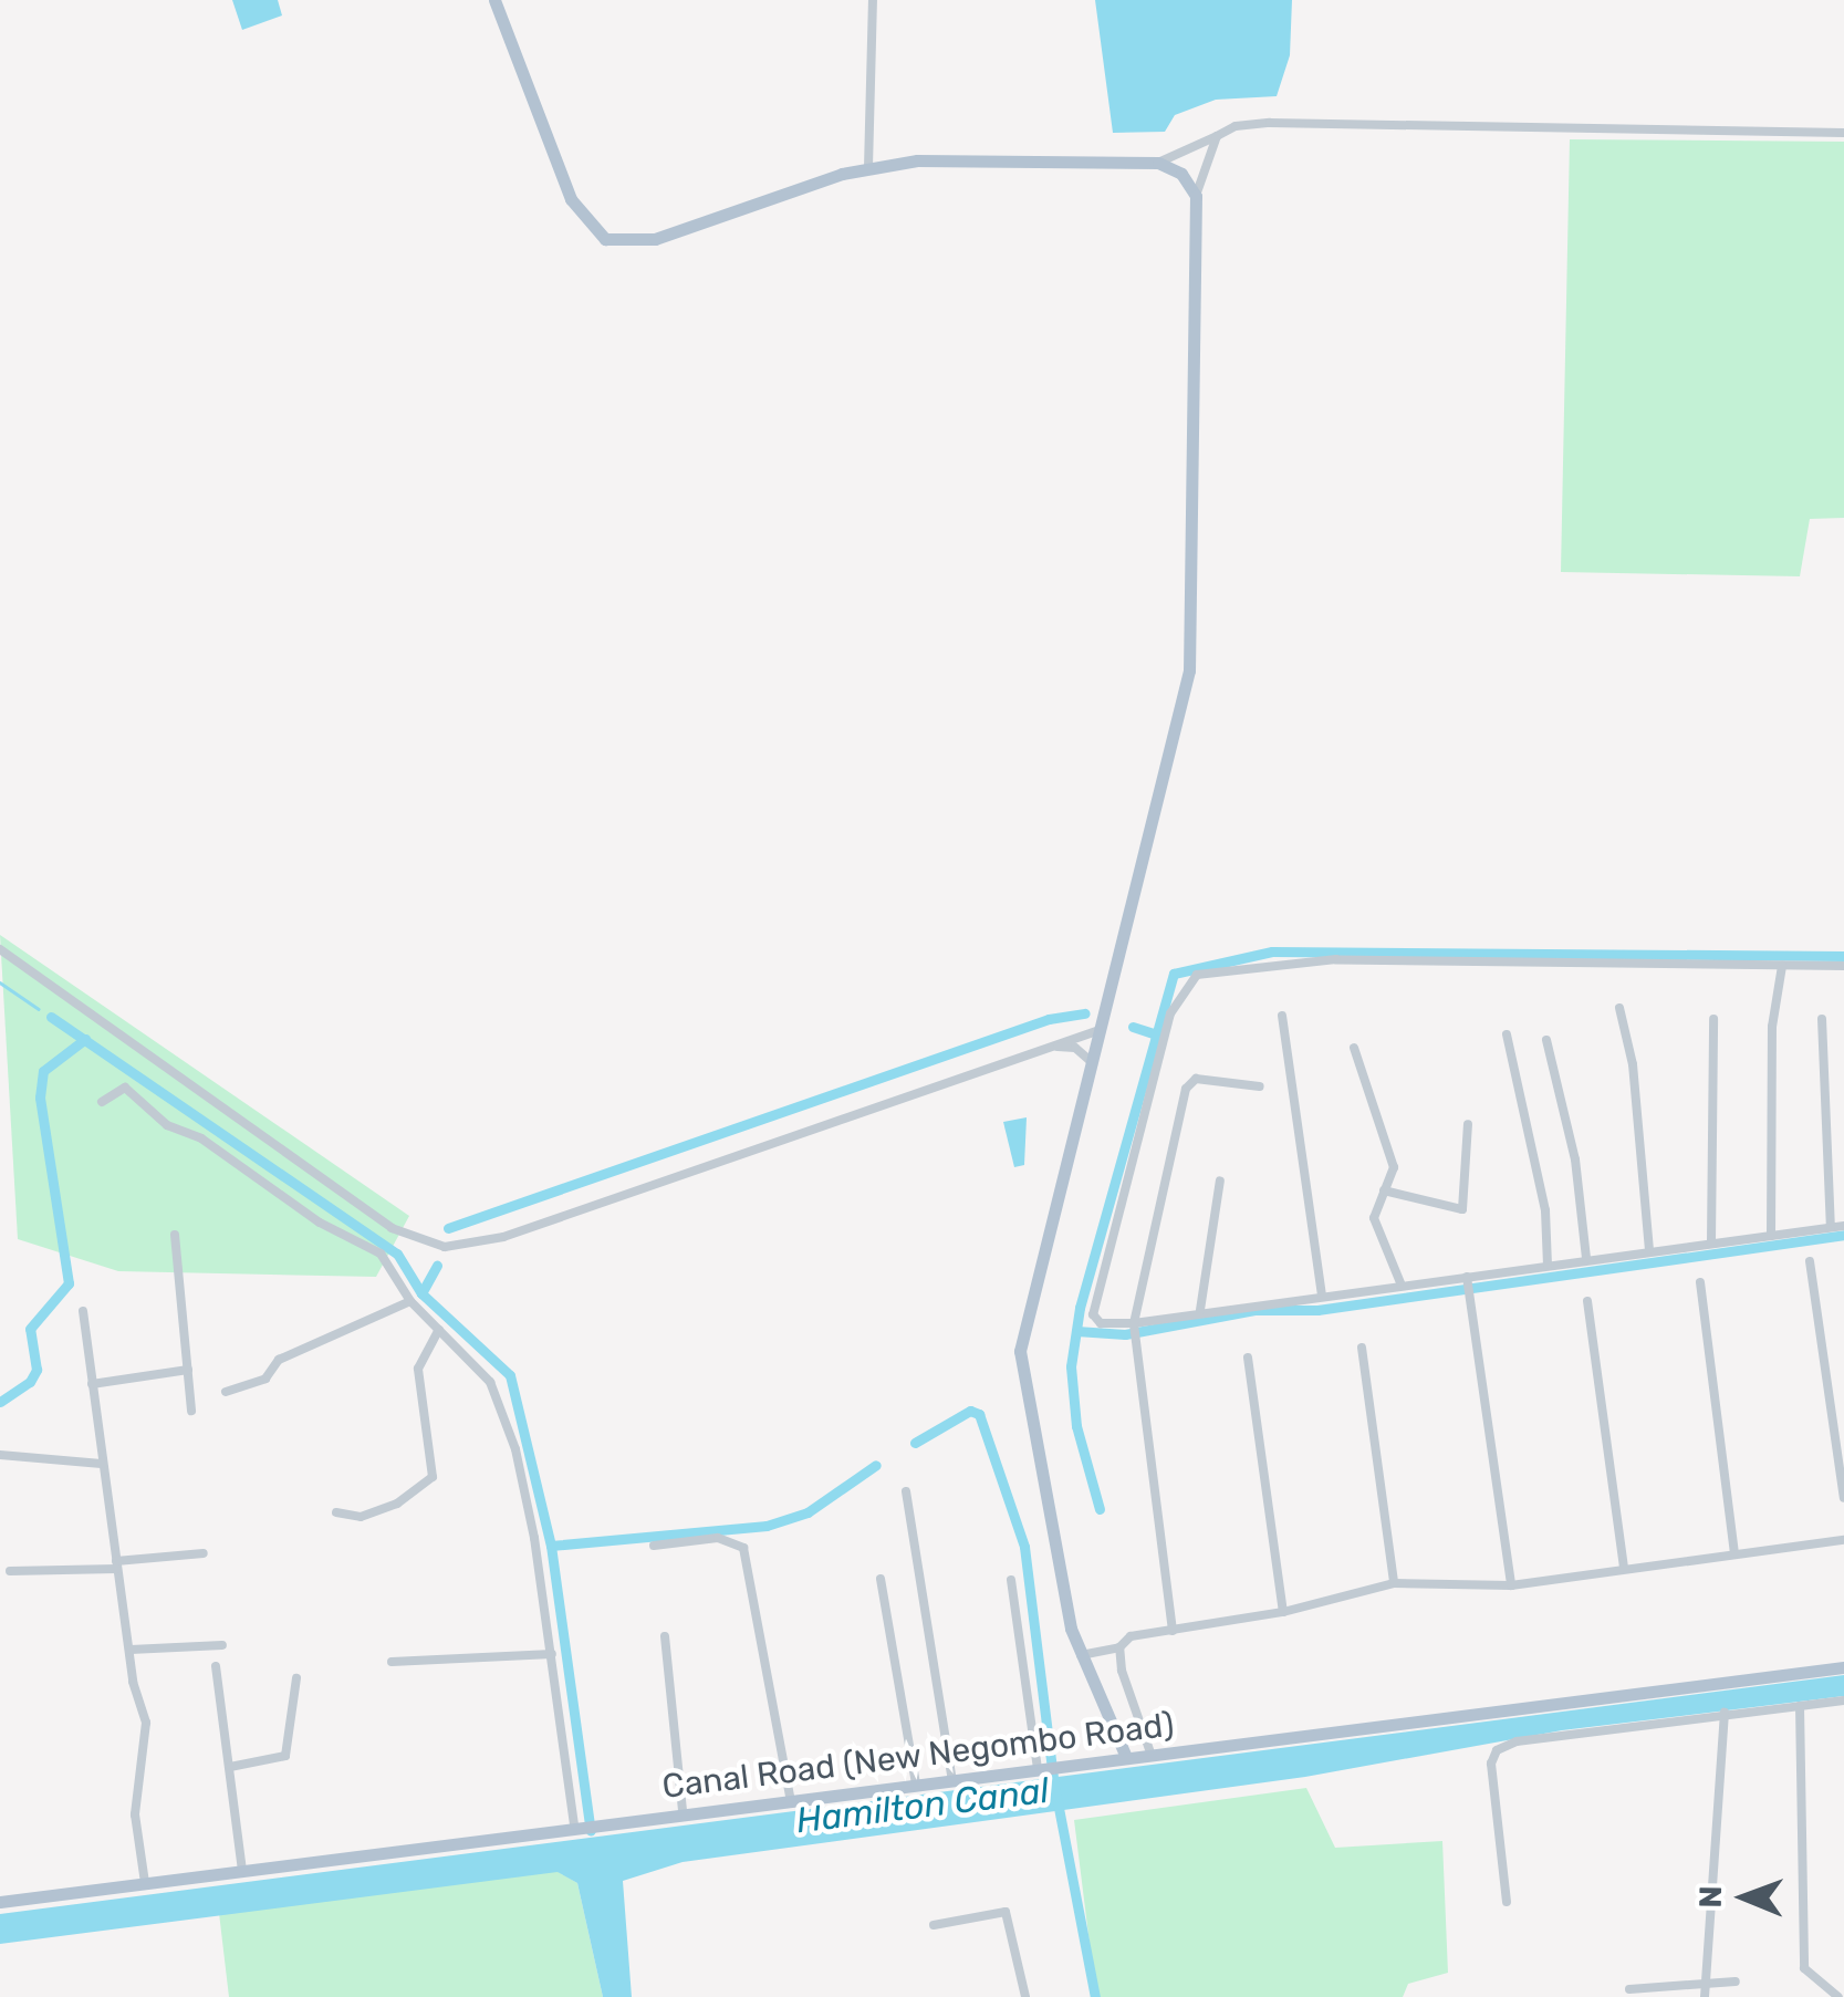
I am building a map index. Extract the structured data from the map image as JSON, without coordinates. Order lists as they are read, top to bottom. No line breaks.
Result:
{"streets":{"main road":["Canal Road (New Negombo Road)"]},"water":["Hamilton Canal"],"north":"left"}
